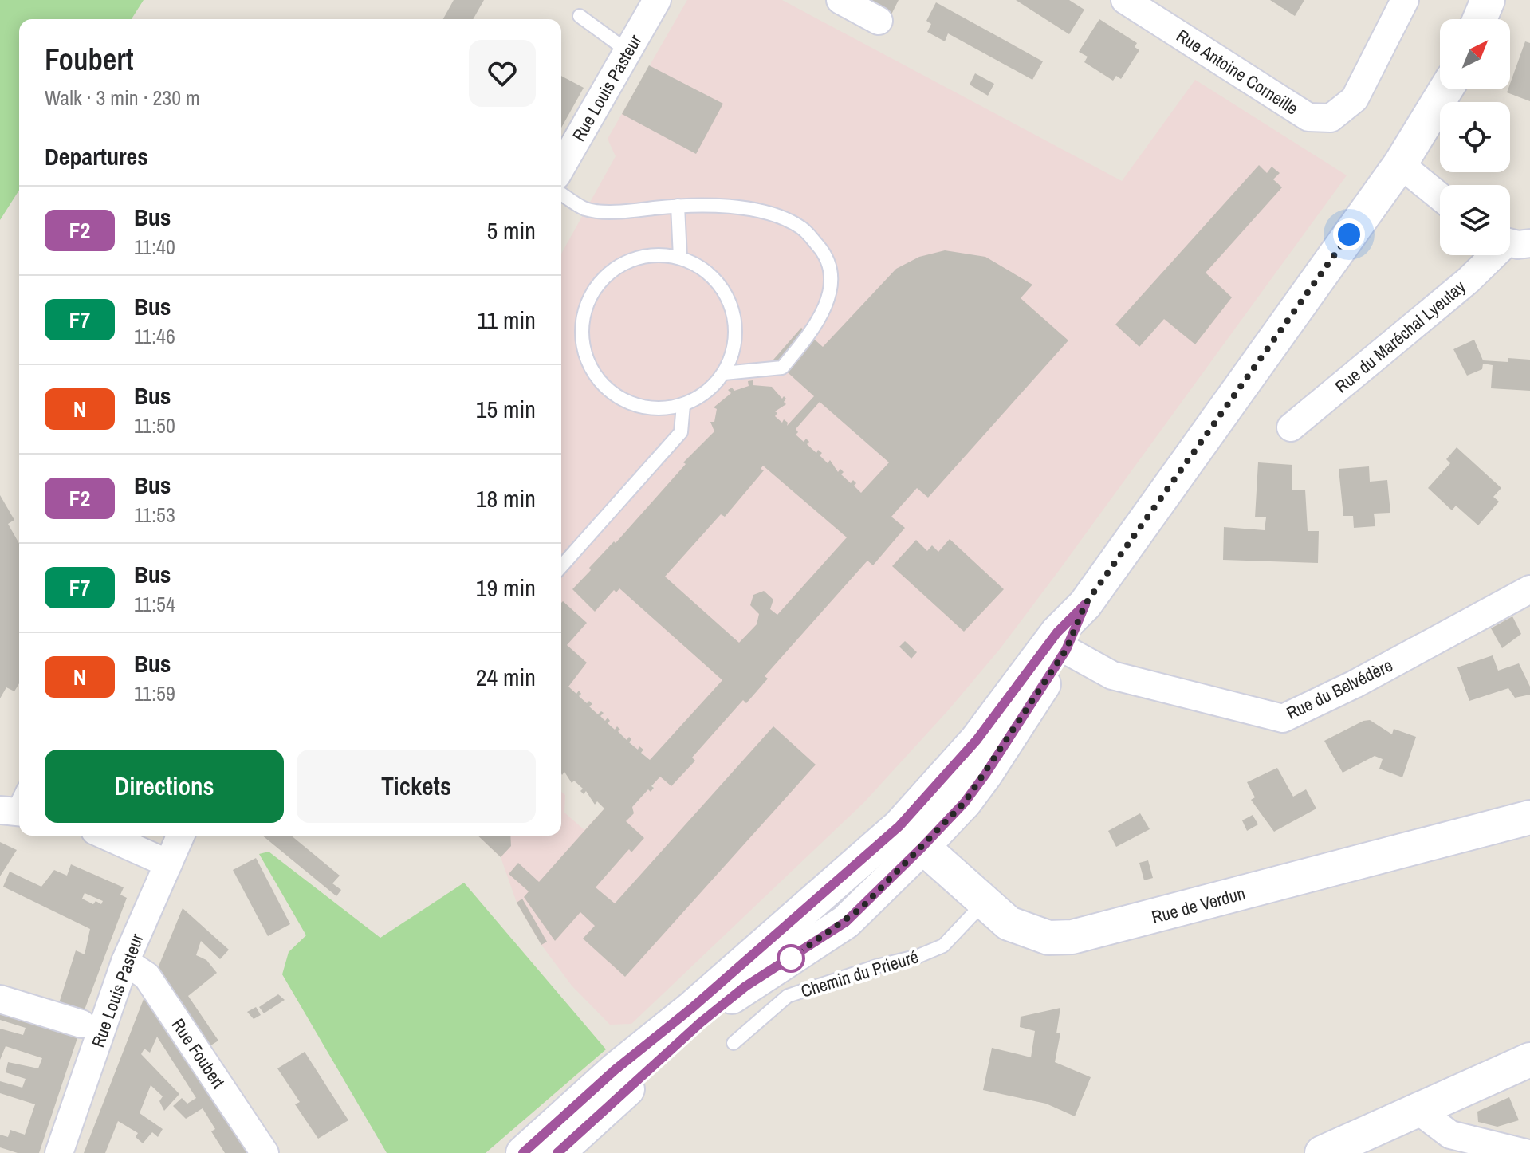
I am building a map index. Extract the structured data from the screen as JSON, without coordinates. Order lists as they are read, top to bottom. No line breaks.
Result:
{"streets":{"street":["Rue Antoine Corneille","Rue Louis Pasteur","Rue du Maréchal Lyeutay","Rue du Belvédère","Rue de Verdun","Rue Foubert"],"lane":["Chemin du Prieuré"]},"crossings":[["Rue Louis Pasteur","Rue Foubert"],["Rue de Verdun","Chemin du Prieuré"]],"lines":["bus line F2"],"north":"top right","page":{"heading":[["Foubert","Walk · 3 min · 230 m"],"Departures"],"list":[{"mark":"F2","name":"Bus","note":"11:40","value":"5 min"},{"mark":"F7","name":"Bus","note":"11:46","value":"11 min"},{"mark":"N","name":"Bus","note":"11:50","value":"15 min"},{"mark":"F2","name":"Bus","note":"11:53","value":"18 min"},{"mark":"F7","name":"Bus","note":"11:54","value":"19 min"},{"mark":"N","name":"Bus","note":"11:59","value":"24 min"}],"buttons":["Directions","Tickets"]}}
